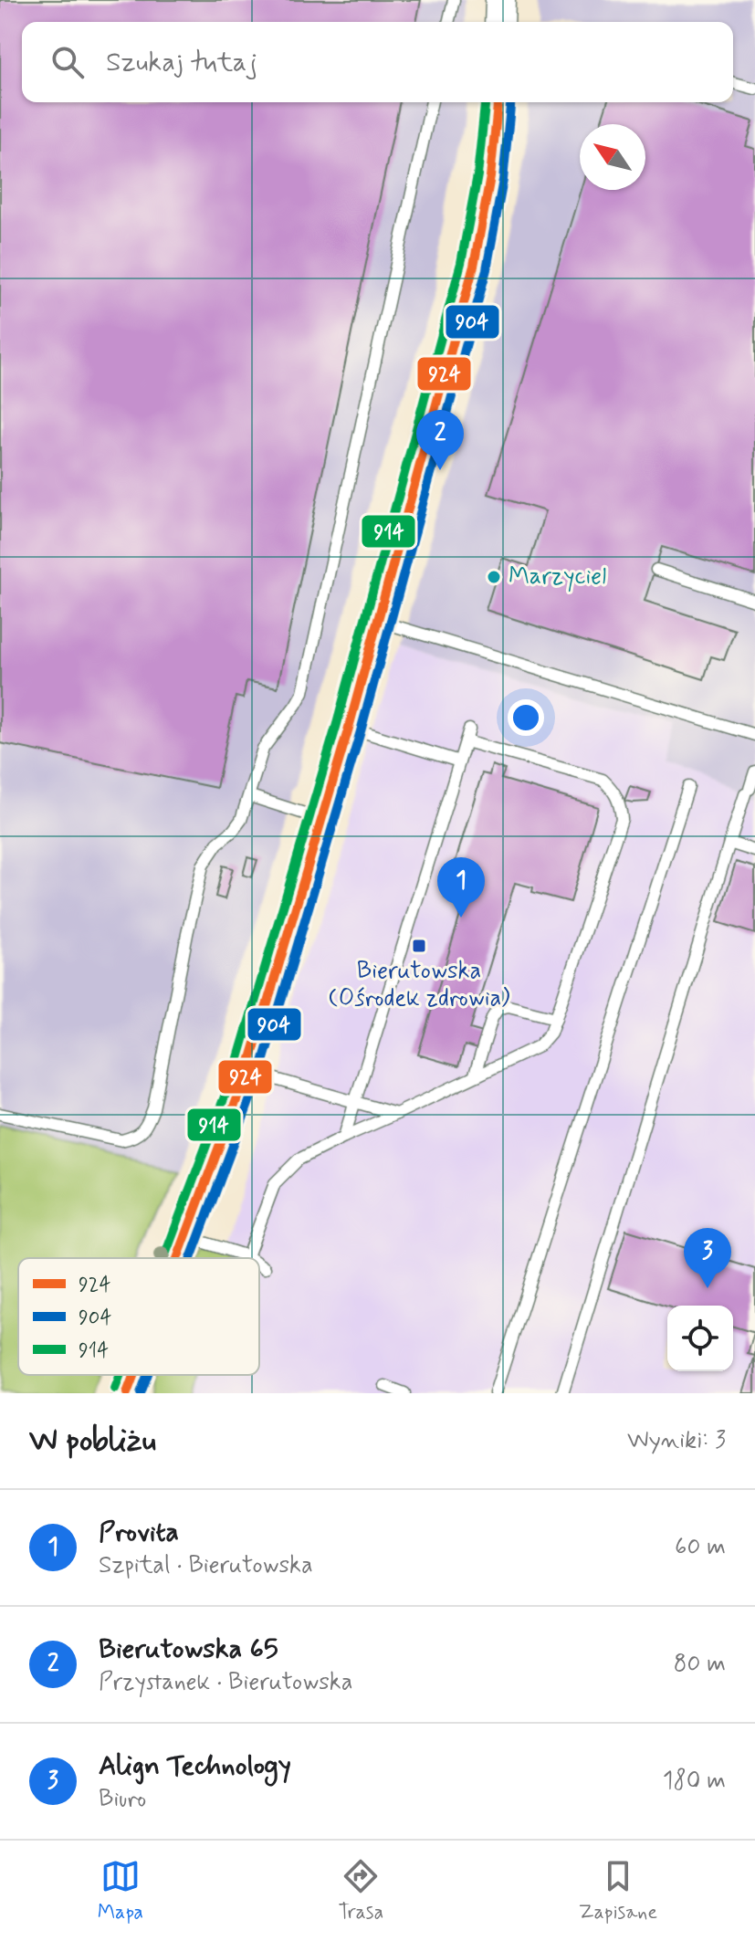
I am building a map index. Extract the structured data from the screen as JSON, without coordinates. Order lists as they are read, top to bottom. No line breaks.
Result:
{"places":{"other":["Marzyciel"],"transit":["Bierutowska (Ośrodek zdrowia)"]},"lines":["transit line 924","transit line 904","transit line 914"],"legend":["924","904","914"],"north":"top left","page":{"search":"Szukaj tutaj","pins":["2","1","3"],"heading":["W pobliżu","Wyniki: 3"],"list":[{"mark":"1","name":"Provita","note":"Szpital · Bierutowska","value":"60 m"},{"mark":"2","name":"Bierutowska 65","note":"Przystanek · Bierutowska","value":"80 m"},{"mark":"3","name":"Align Technology","note":"Biuro","value":"180 m"}],"nav":["Mapa","Trasa","Zapisane"]}}
